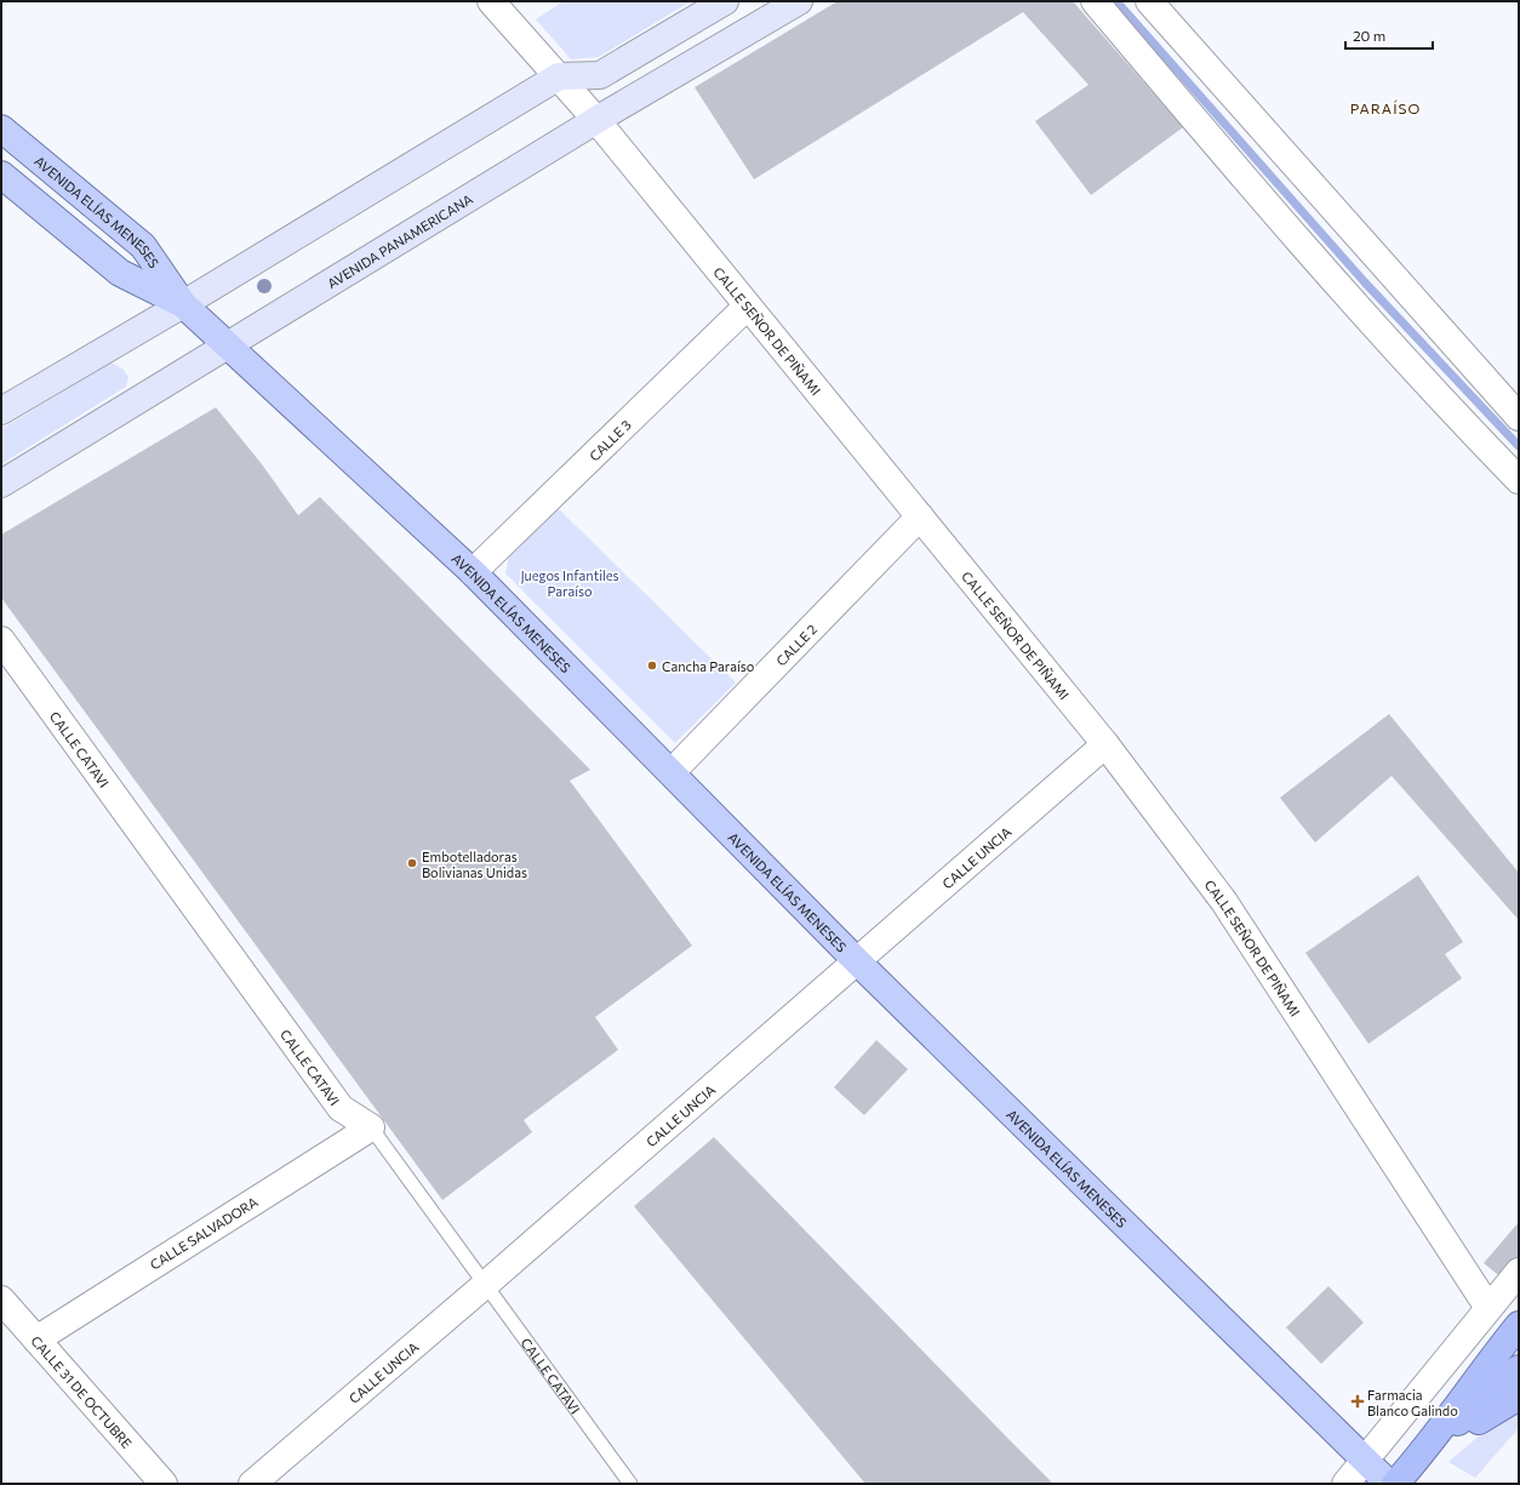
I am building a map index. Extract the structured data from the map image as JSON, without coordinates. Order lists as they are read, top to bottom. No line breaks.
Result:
{"streets":{"main road":["AVENIDA ELÍAS MENESES","AVENIDA PANAMERICANA"],"street":["CALLE SEÑOR DE PIÑAMI","CALLE 3","CALLE 2","CALLE CATAVI","CALLE UNCIA","CALLE SALVADORA","CALLE 31 DE OCTUBRE"]},"crossings":[["AVENIDA ELÍAS MENESES","AVENIDA PANAMERICANA"],["AVENIDA ELÍAS MENESES","CALLE 3"],["AVENIDA ELÍAS MENESES","CALLE 2"],["AVENIDA ELÍAS MENESES","CALLE UNCIA"],["AVENIDA PANAMERICANA","CALLE SEÑOR DE PIÑAMI"],["CALLE SEÑOR DE PIÑAMI","CALLE 3"],["CALLE SEÑOR DE PIÑAMI","CALLE 2"],["CALLE SEÑOR DE PIÑAMI","CALLE UNCIA"],["CALLE CATAVI","CALLE UNCIA"],["CALLE CATAVI","CALLE SALVADORA"],["CALLE SALVADORA","CALLE 31 DE OCTUBRE"]],"districts":["PARAÍSO"],"parks":["Juegos Infantiles Paraíso"],"places":{"other":["Cancha Paraíso","Embotelladoras Bolivianas Unidas"],"health":["Farmacia Blanco Galindo"]},"scale_bar":"20 m"}
